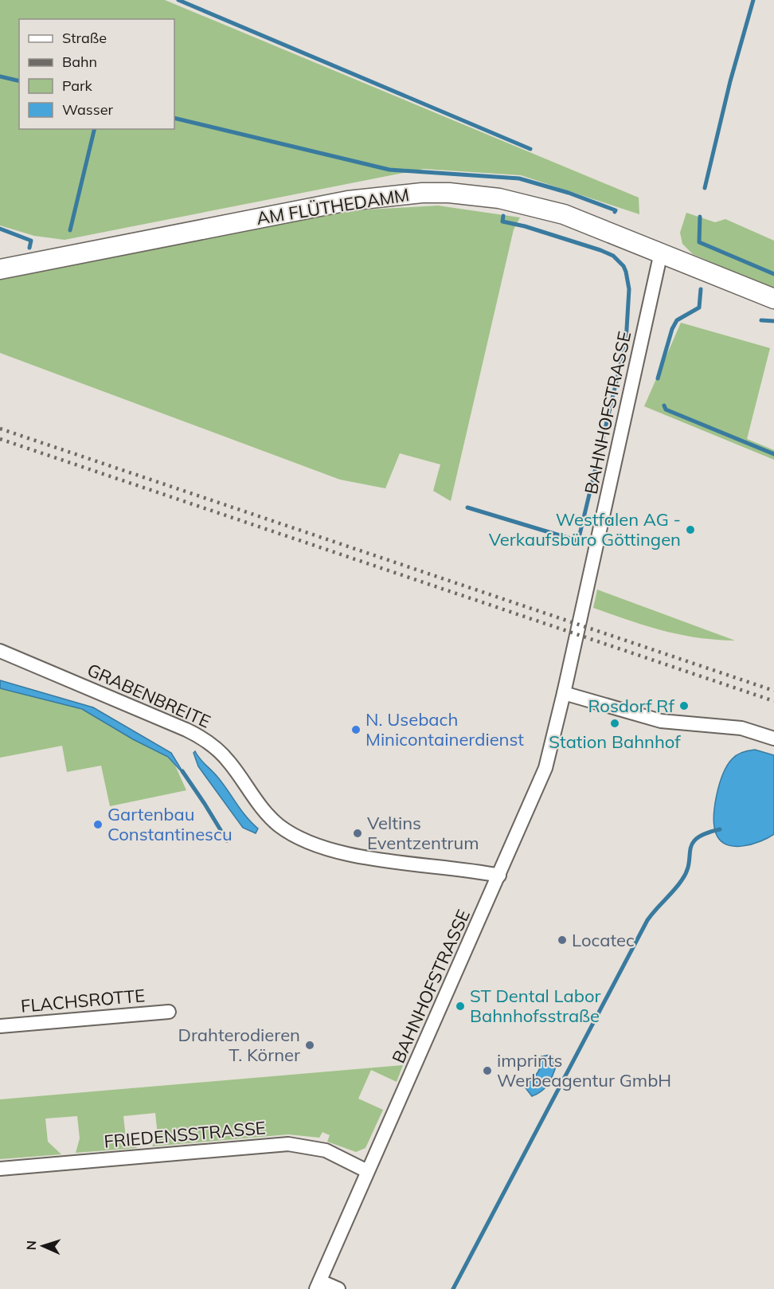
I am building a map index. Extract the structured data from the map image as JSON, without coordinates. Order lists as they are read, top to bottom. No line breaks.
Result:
{"streets":{"main road":["AM FLÜTHEDAMM"],"street":["BAHNHOFSTRASSE","GRABENBREITE","FLACHSROTTE","FRIEDENSSTRASSE"]},"crossings":[["AM FLÜTHEDAMM","BAHNHOFSTRASSE"],["BAHNHOFSTRASSE","GRABENBREITE"],["BAHNHOFSTRASSE","FRIEDENSSTRASSE"]],"places":["Westfalen AG - Verkaufsbüro Göttingen","Rosdorf Rf","Station Bahnhof","N. Usebach Minicontainerdienst","Gartenbau Constantinescu","Veltins Eventzentrum","Locatec","ST Dental Labor Bahnhofsstraße","Drahterodieren T. Körner","imprints Werbeagentur GmbH"],"legend":["Straße","Bahn","Park","Wasser"],"north":"left"}
